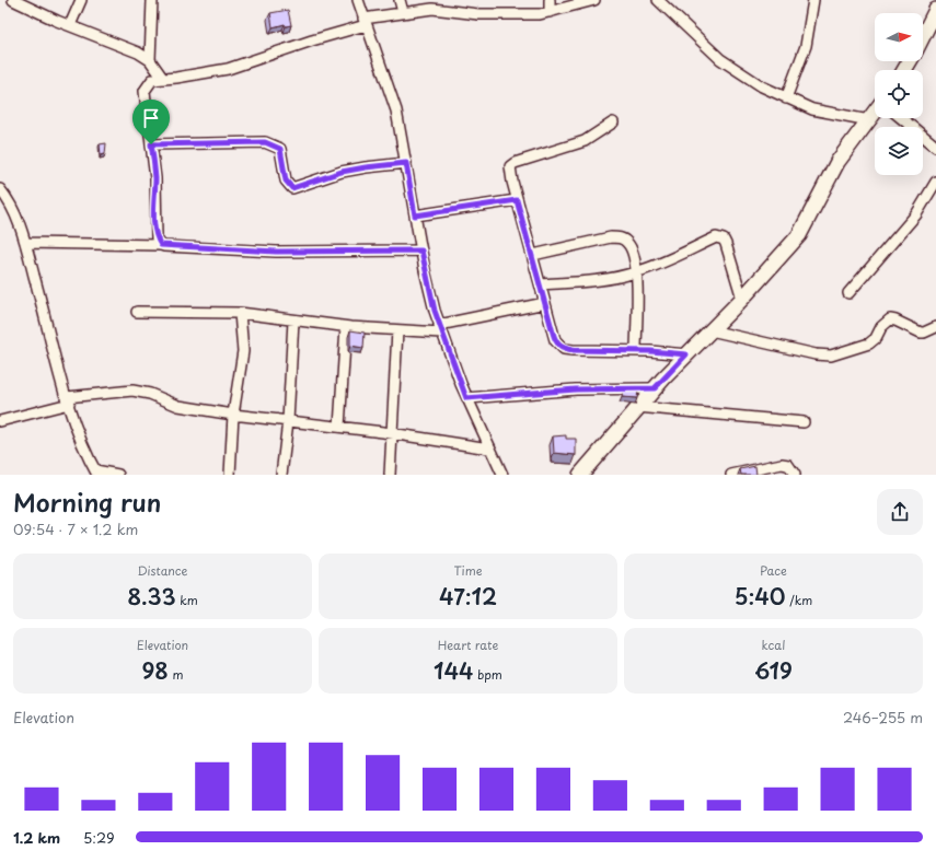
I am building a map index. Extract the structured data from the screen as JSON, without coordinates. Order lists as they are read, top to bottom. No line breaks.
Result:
{"north":"right","page":{"heading":["Morning run","09:54 · 7 × 1.2 km"],"stats":[["Distance","8.33 km"],["Time","47:12"],["Pace","5:40 /km"],["Elevation","98 m"],["Heart rate","144 bpm"],["kcal","619"]],"chart":["Elevation","246–255 m"],"list":[{"name":"1.2 km","note":"5:29"}]}}
